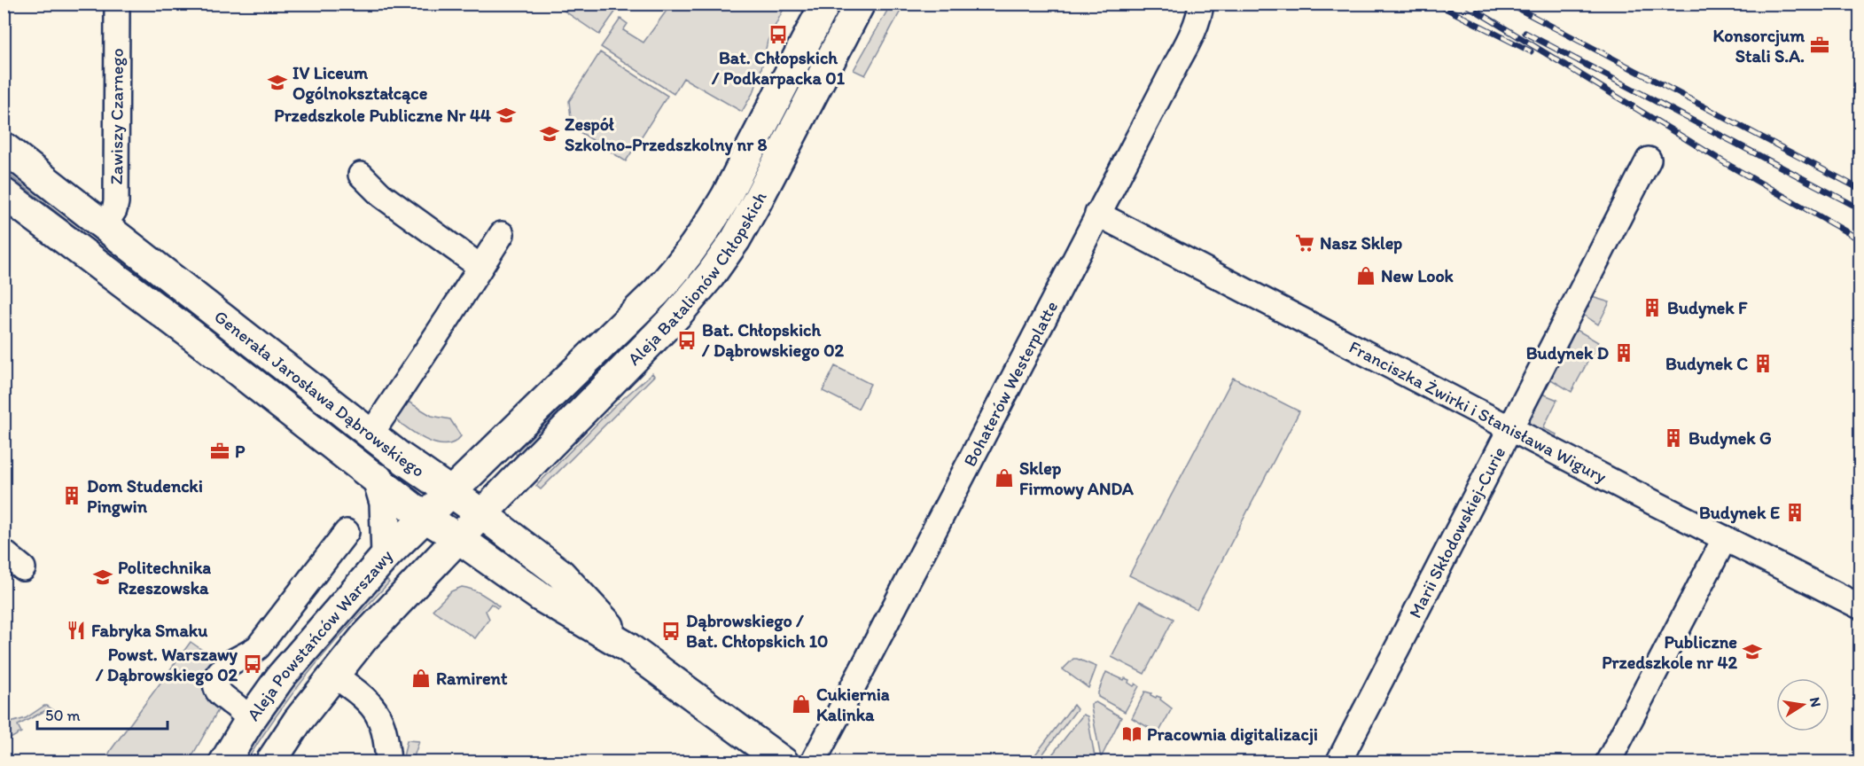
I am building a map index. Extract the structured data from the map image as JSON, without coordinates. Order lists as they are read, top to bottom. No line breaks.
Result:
{"streets":{"main road":["Aleja Batalionów Chłopskich","Generała Jarosława Dąbrowskiego","Aleja Powstańców Warszawy"],"street":["Zawiszy Czarnego","Bohaterów Westerplatte","Franciszka Żwirki i Stanisława Wigury","Marii Skłodowskiej-Curie"]},"crossings":[["Zawiszy Czarnego","Generała Jarosława Dąbrowskiego"],["Aleja Batalionów Chłopskich","Generała Jarosława Dąbrowskiego"],["Aleja Batalionów Chłopskich","Aleja Powstańców Warszawy"],["Bohaterów Westerplatte","Franciszka Żwirki i Stanisława Wigury"],["Generała Jarosława Dąbrowskiego","Aleja Powstańców Warszawy"],["Franciszka Żwirki i Stanisława Wigury","Marii Skłodowskiej-Curie"]],"places":{"bus stop":["Bat. Chłopskich / Podkarpacka 01","Bat. Chłopskich / Dąbrowskiego 02","Dąbrowskiego / Bat. Chłopskich 10","Powst. Warszawy / Dąbrowskiego 02"],"office":["Konsorcjum Stali S.A.","P"],"school or university":["IV Liceum Ogólnokształcące","Przedszkole Publiczne Nr 44","Zespół Szkolno-Przedszkolny nr 8","Politechnika Rzeszowska","Publiczne Przedszkole nr 42"],"supermarket":["Nasz Sklep"],"shop":["New Look","Sklep Firmowy ANDA","Ramirent","Cukiernia Kalinka"],"building":["Budynek F","Budynek D","Budynek C","Budynek G","Dom Studencki Pingwin","Budynek E"],"restaurant":["Fabryka Smaku"],"library":["Pracownia digitalizacji"]},"scale_bar":"50 m","north":"right"}
